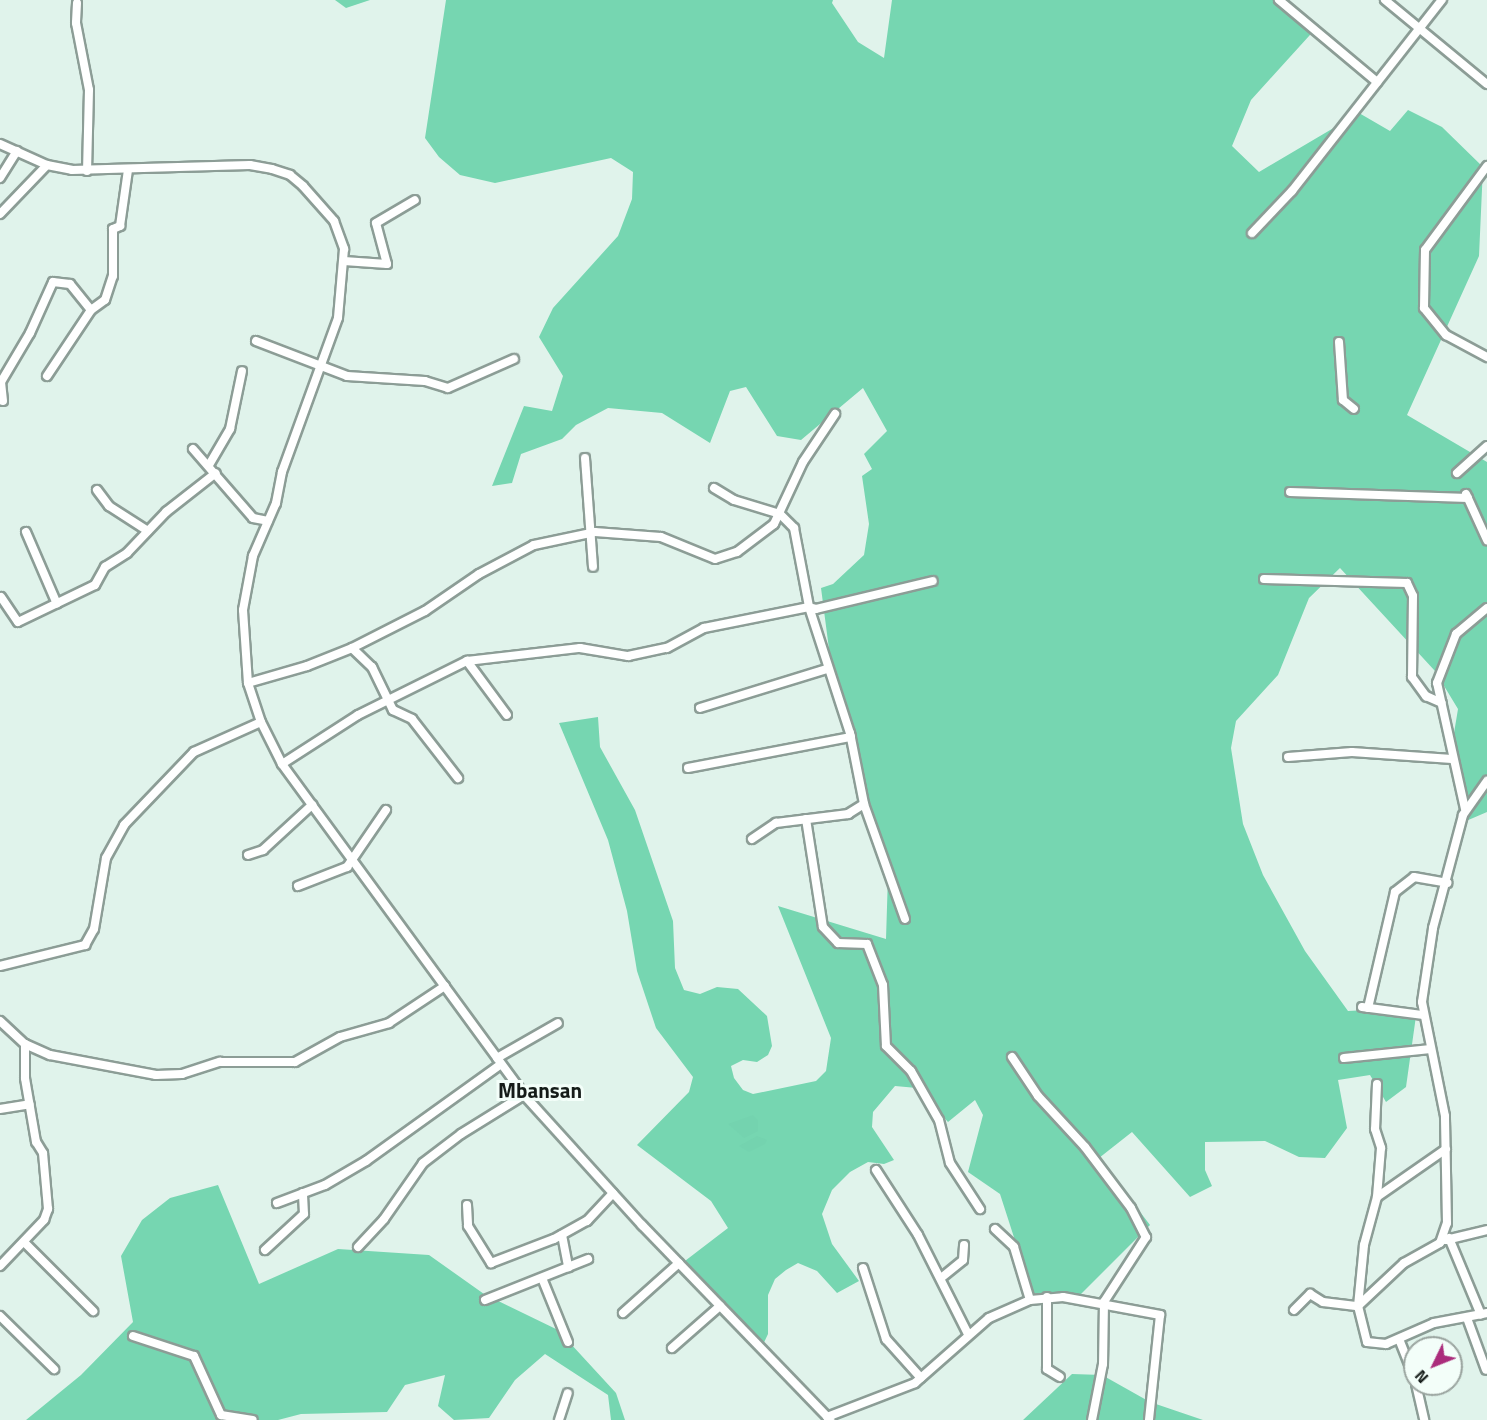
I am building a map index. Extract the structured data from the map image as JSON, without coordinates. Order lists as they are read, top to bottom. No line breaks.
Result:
{"districts":["Mbansan"],"north":"bottom left"}
